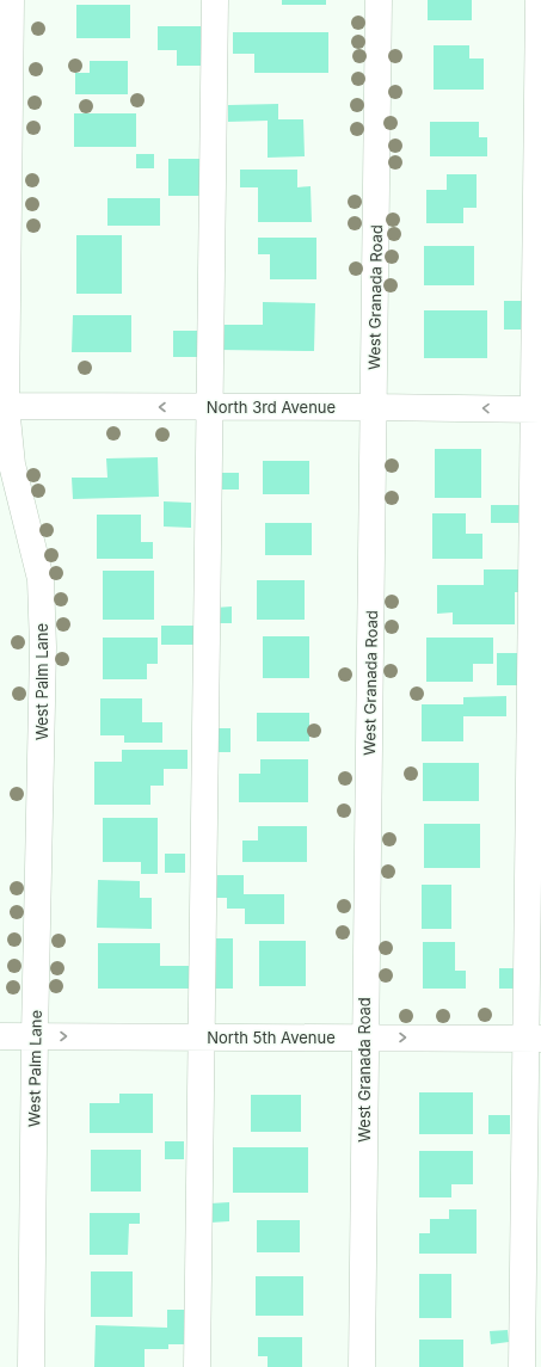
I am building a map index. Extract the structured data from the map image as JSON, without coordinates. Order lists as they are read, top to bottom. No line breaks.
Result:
{"streets":{"street":["West Granada Road","North 3rd Avenue","West Palm Lane","North 5th Avenue"]},"crossings":[["West Granada Road","North 3rd Avenue"],["West Granada Road","North 5th Avenue"],["North 3rd Avenue","West Palm Lane"],["West Palm Lane","North 5th Avenue"]],"one_way":["North 3rd Avenue","North 5th Avenue"]}
